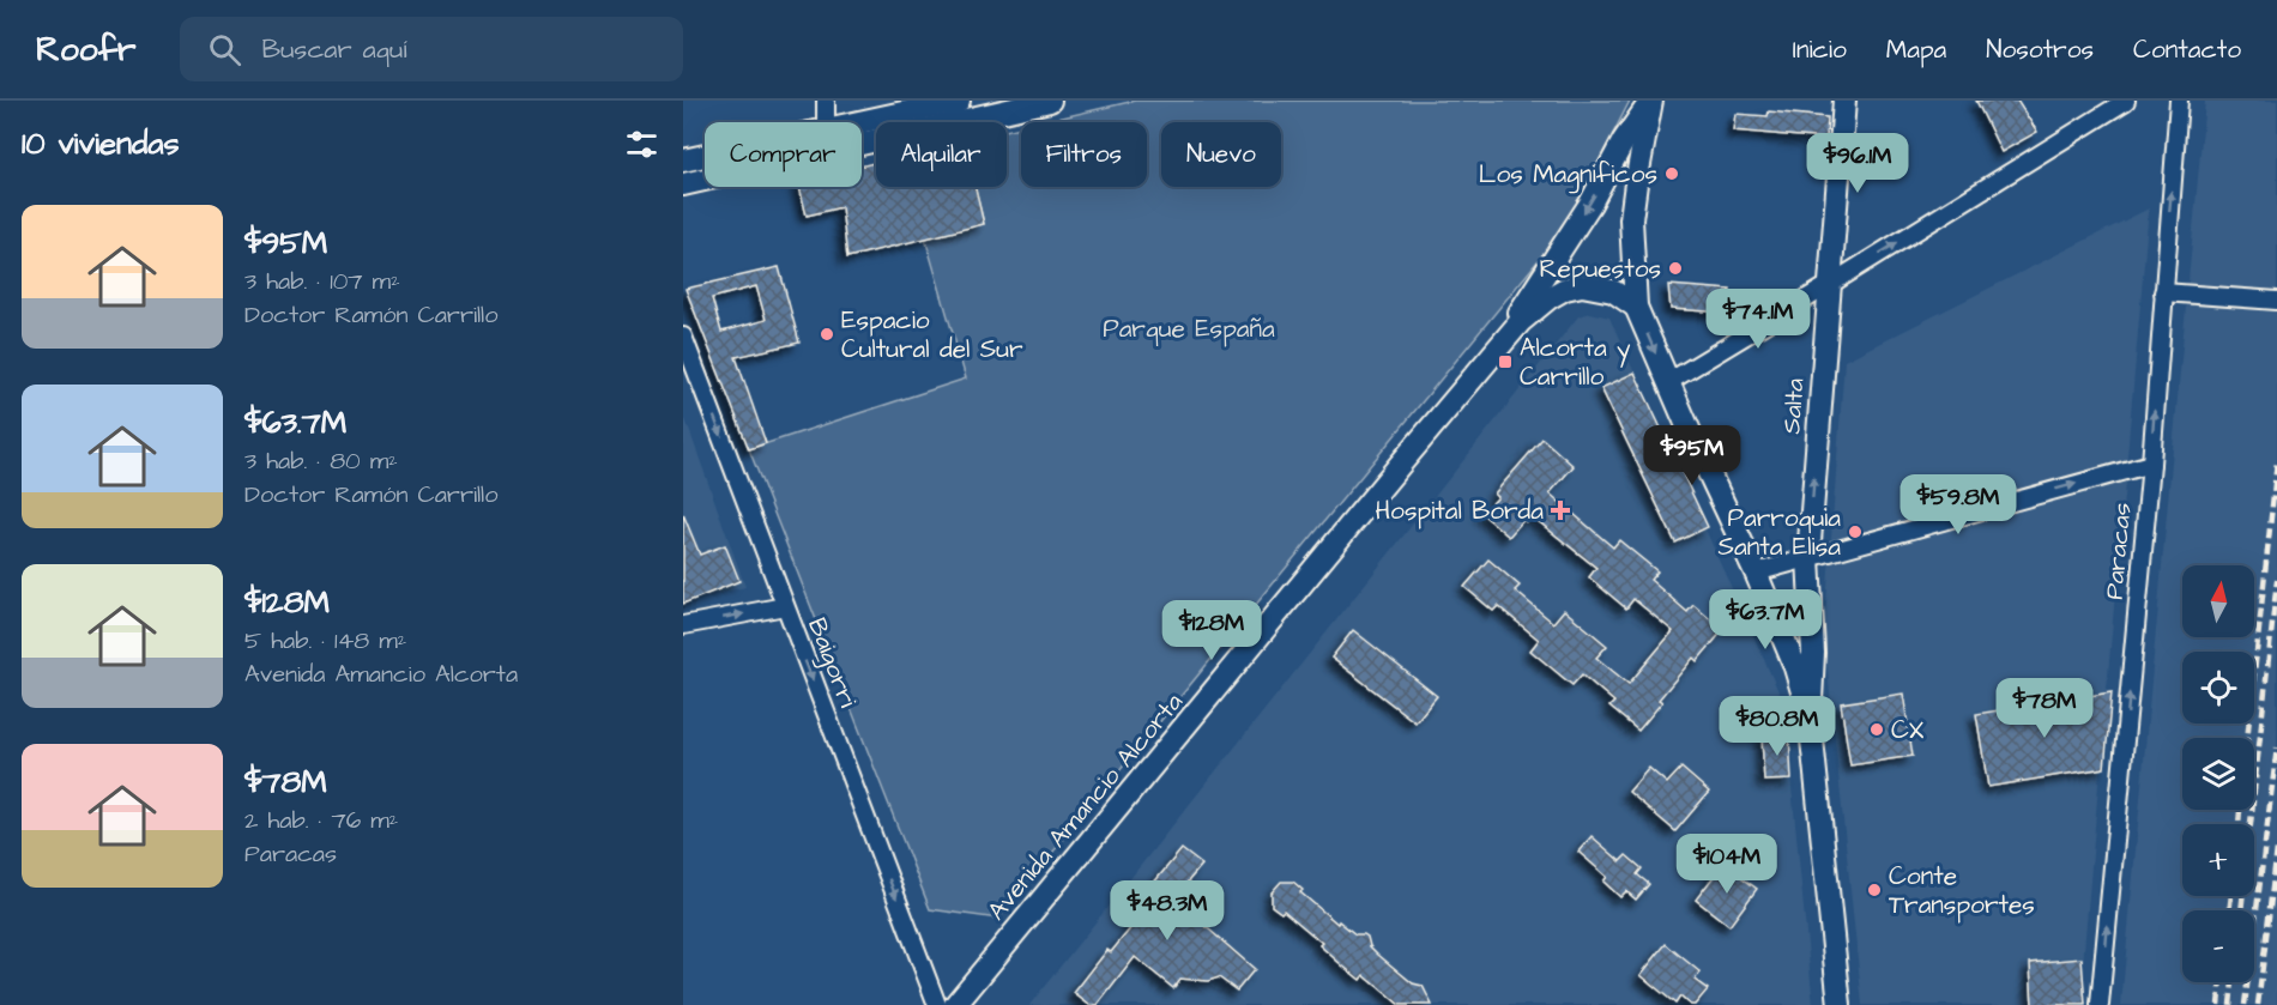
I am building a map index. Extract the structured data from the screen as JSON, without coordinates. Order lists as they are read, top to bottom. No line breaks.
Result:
{"streets":{"main road":["Salta","Avenida Amancio Alcorta"],"street":["Paracas","Baigorri"]},"one_way":["Salta","Paracas","Baigorri"],"parks":["Parque España"],"places":{"other":["Los Magnificos","Repuestos","Espacio Cultural del Sur","Parroquia Santa Elisa","CX","Conte Transportes"],"transit":["Alcorta y Carrillo"],"health":["Hospital Borda"]},"north":"top","page":{"header":"Roofr","search":"Buscar aquí","nav":["Inicio","Mapa","Nosotros","Contacto"],"heading":"10 viviendas","chip":["Comprar","Alquilar","Filtros","Nuevo"],"price":["$96.1M","$74.1M","$95M","$59.8M","$63.7M","$128M","$78M","$80.8M","$104M","$48.3M"],"list":[{"name":"$95M","note":"3 hab. · 107 m² · Doctor Ramón Carrillo"},{"name":"$63.7M","note":"3 hab. · 80 m² · Doctor Ramón Carrillo"},{"name":"$128M","note":"5 hab. · 148 m² · Avenida Amancio Alcorta"},{"name":"$78M","note":"2 hab. · 76 m² · Paracas"}],"map_buttons":["+","−"]}}
